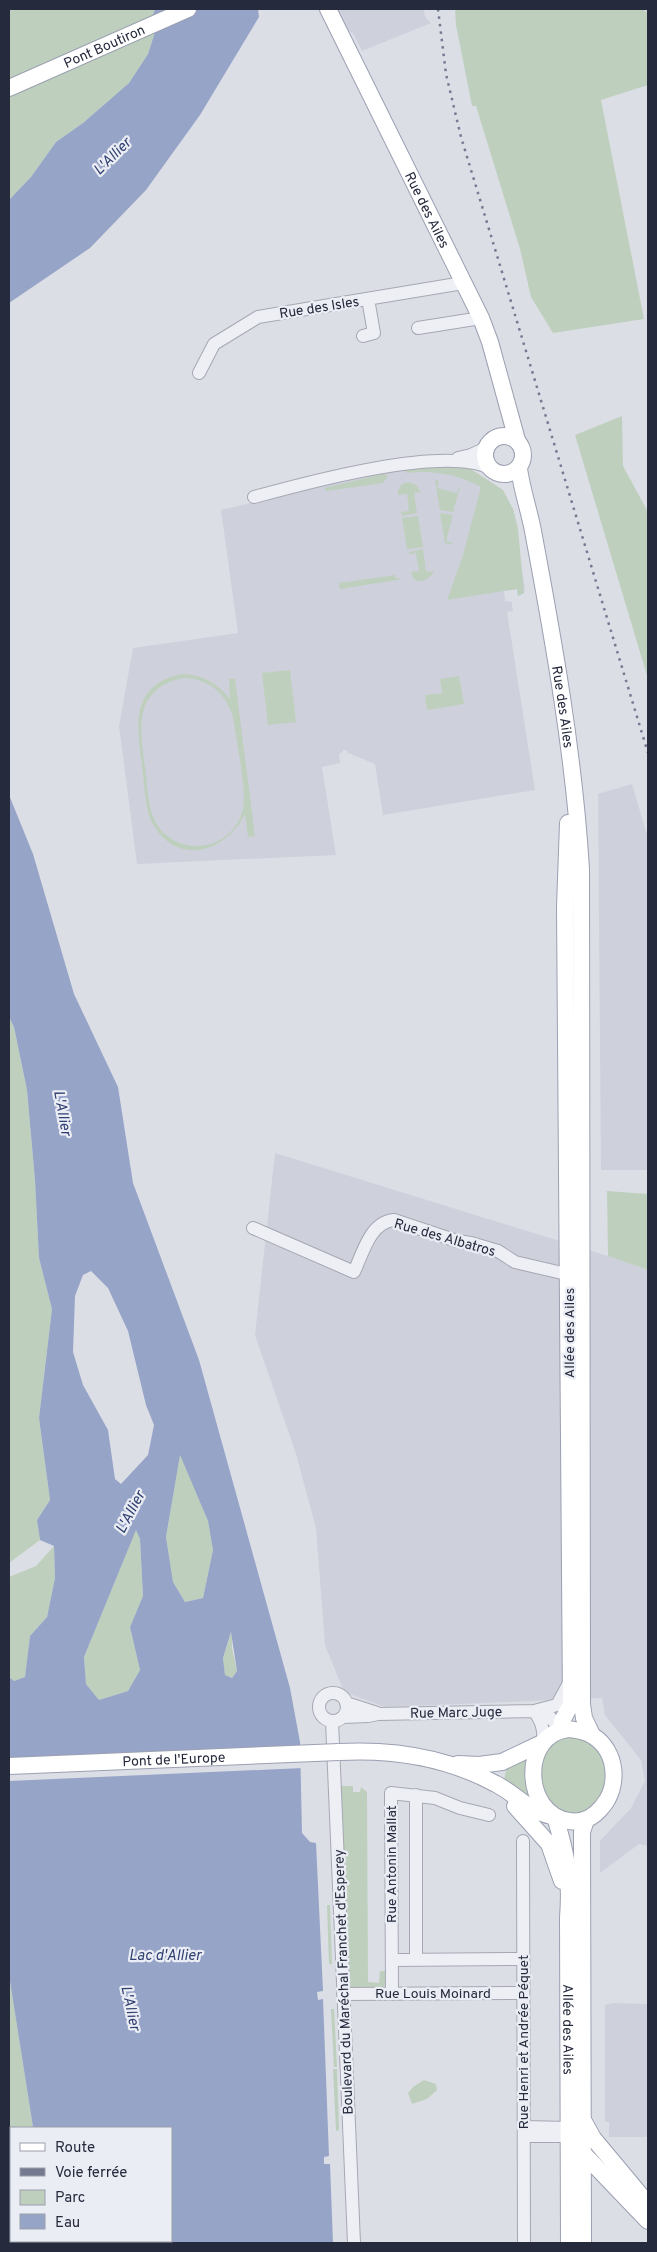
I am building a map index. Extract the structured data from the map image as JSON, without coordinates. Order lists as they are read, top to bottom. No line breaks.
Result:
{"streets":{"main road":["Pont Boutiron","Rue des Ailes","Allée des Ailes","Pont de l'Europe"],"street":["Rue des Isles","Rue des Albatros","Rue Marc Juge","Rue Antonin Mallat","Boulevard du Maréchal Franchet d'Esperey","Rue Louis Moinard","Rue Henri et Andrée Péquet"]},"crossings":[["Rue des Ailes","Rue des Isles"],["Rue des Ailes","Allée des Ailes"],["Rue des Albatros","Allée des Ailes"],["Rue Marc Juge","Boulevard du Maréchal Franchet d'Esperey"],["Rue Antonin Mallat","Rue Louis Moinard"],["Boulevard du Maréchal Franchet d'Esperey","Rue Louis Moinard"],["Rue Louis Moinard","Rue Henri et Andrée Péquet"]],"water":["L'Allier","Lac d'Allier"],"legend":["Route","Voie ferrée","Parc","Eau"]}
